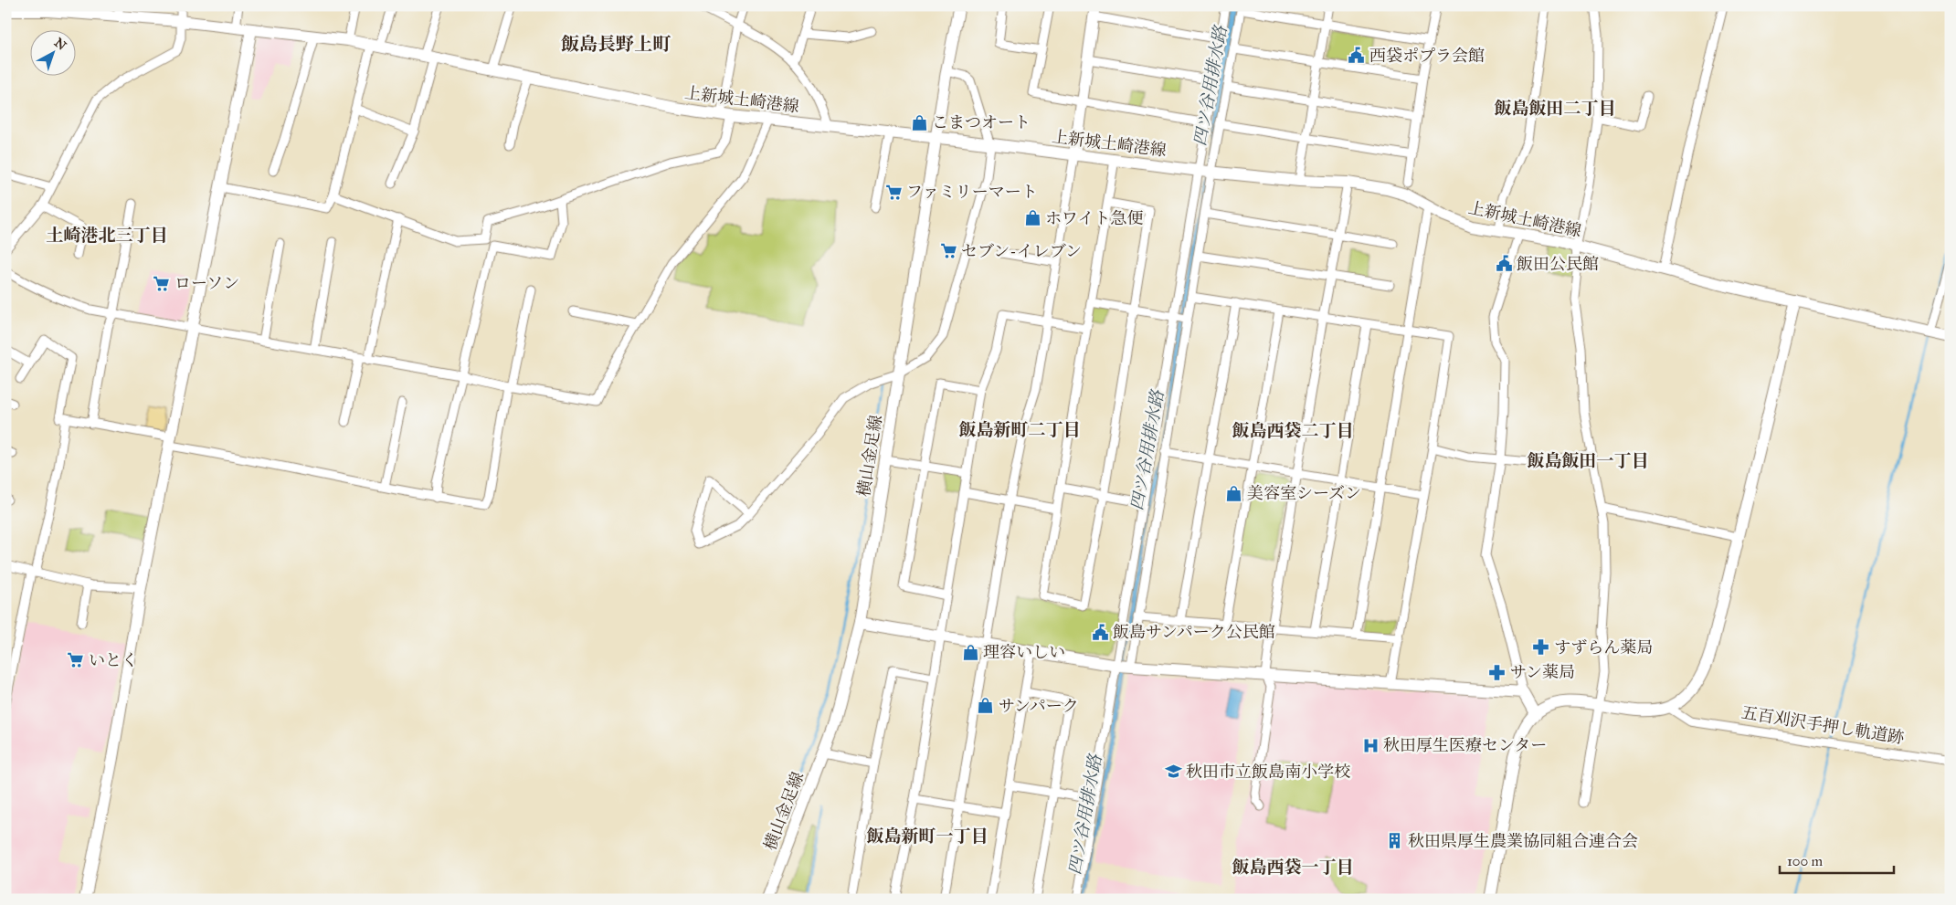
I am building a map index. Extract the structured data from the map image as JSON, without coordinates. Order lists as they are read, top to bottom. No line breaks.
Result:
{"streets":{"street":["上新城土崎港線","横山金足線","五百刈沢手押し軌道跡"]},"crossings":[["上新城土崎港線","横山金足線"]],"districts":["飯島長野上町","飯島飯田二丁目","土崎港北三丁目","飯島新町二丁目","飯島西袋二丁目","飯島飯田一丁目","飯島新町一丁目","飯島西袋一丁目"],"water":["四ツ谷用排水路"],"places":{"public building":["西袋ポプラ会館","飯田公民館","飯島サンパーク公民館"],"shop":["こまつオート","ホワイト急便","美容室シーズン","理容いしい","サンパーク"],"supermarket":["ファミリーマート","セブン-イレブン","ローソン","いとく"],"pharmacy":["すずらん薬局","サン薬局"],"hospital":["秋田厚生医療センター"],"school or university":["秋田市立飯島南小学校"],"building":["秋田県厚生農業協同組合連合会"]},"scale_bar":"100 m","north":"top right"}
